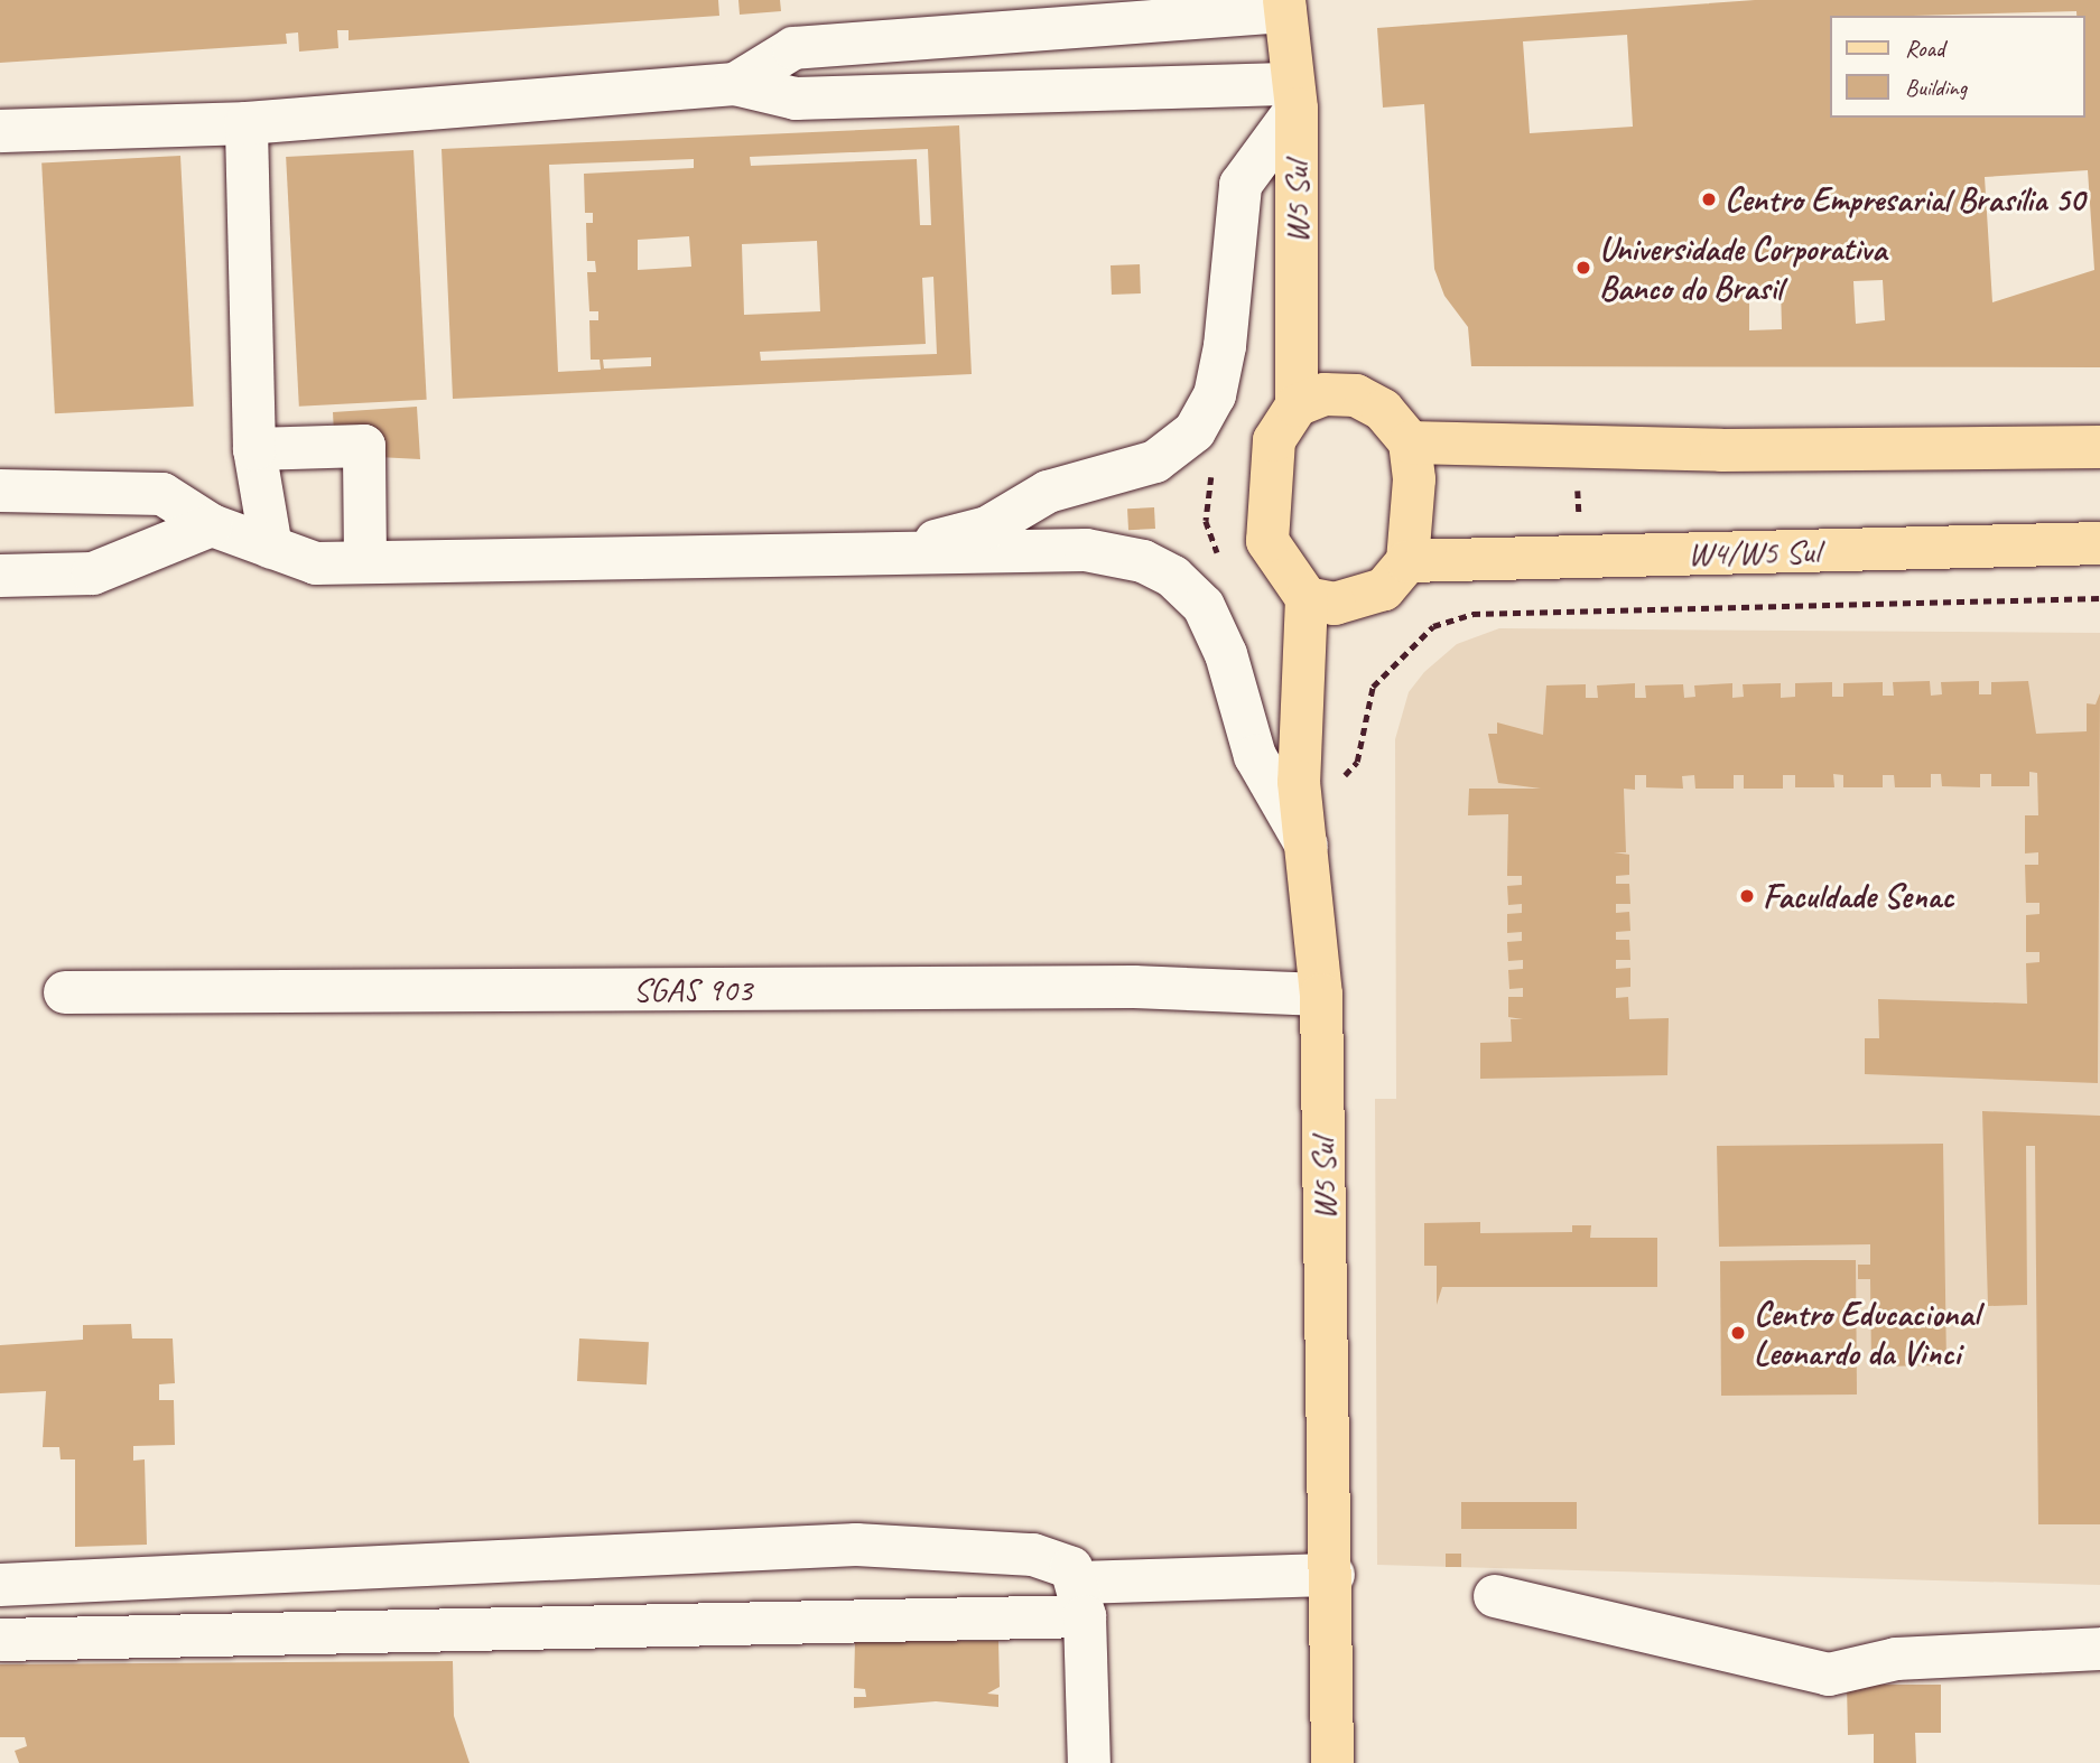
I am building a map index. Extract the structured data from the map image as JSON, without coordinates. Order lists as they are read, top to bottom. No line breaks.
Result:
{"streets":{"main road":["W5 Sul","W4/W5 Sul"],"street":["SGAS 903"]},"crossings":[["W5 Sul","W4/W5 Sul"],["W5 Sul","SGAS 903"]],"places":["Centro Empresarial Brasília 50","Universidade Corporativa Banco do Brasil","Faculdade Senac","Centro Educacional Leonardo da Vinci"],"legend":["Road","Building"]}
